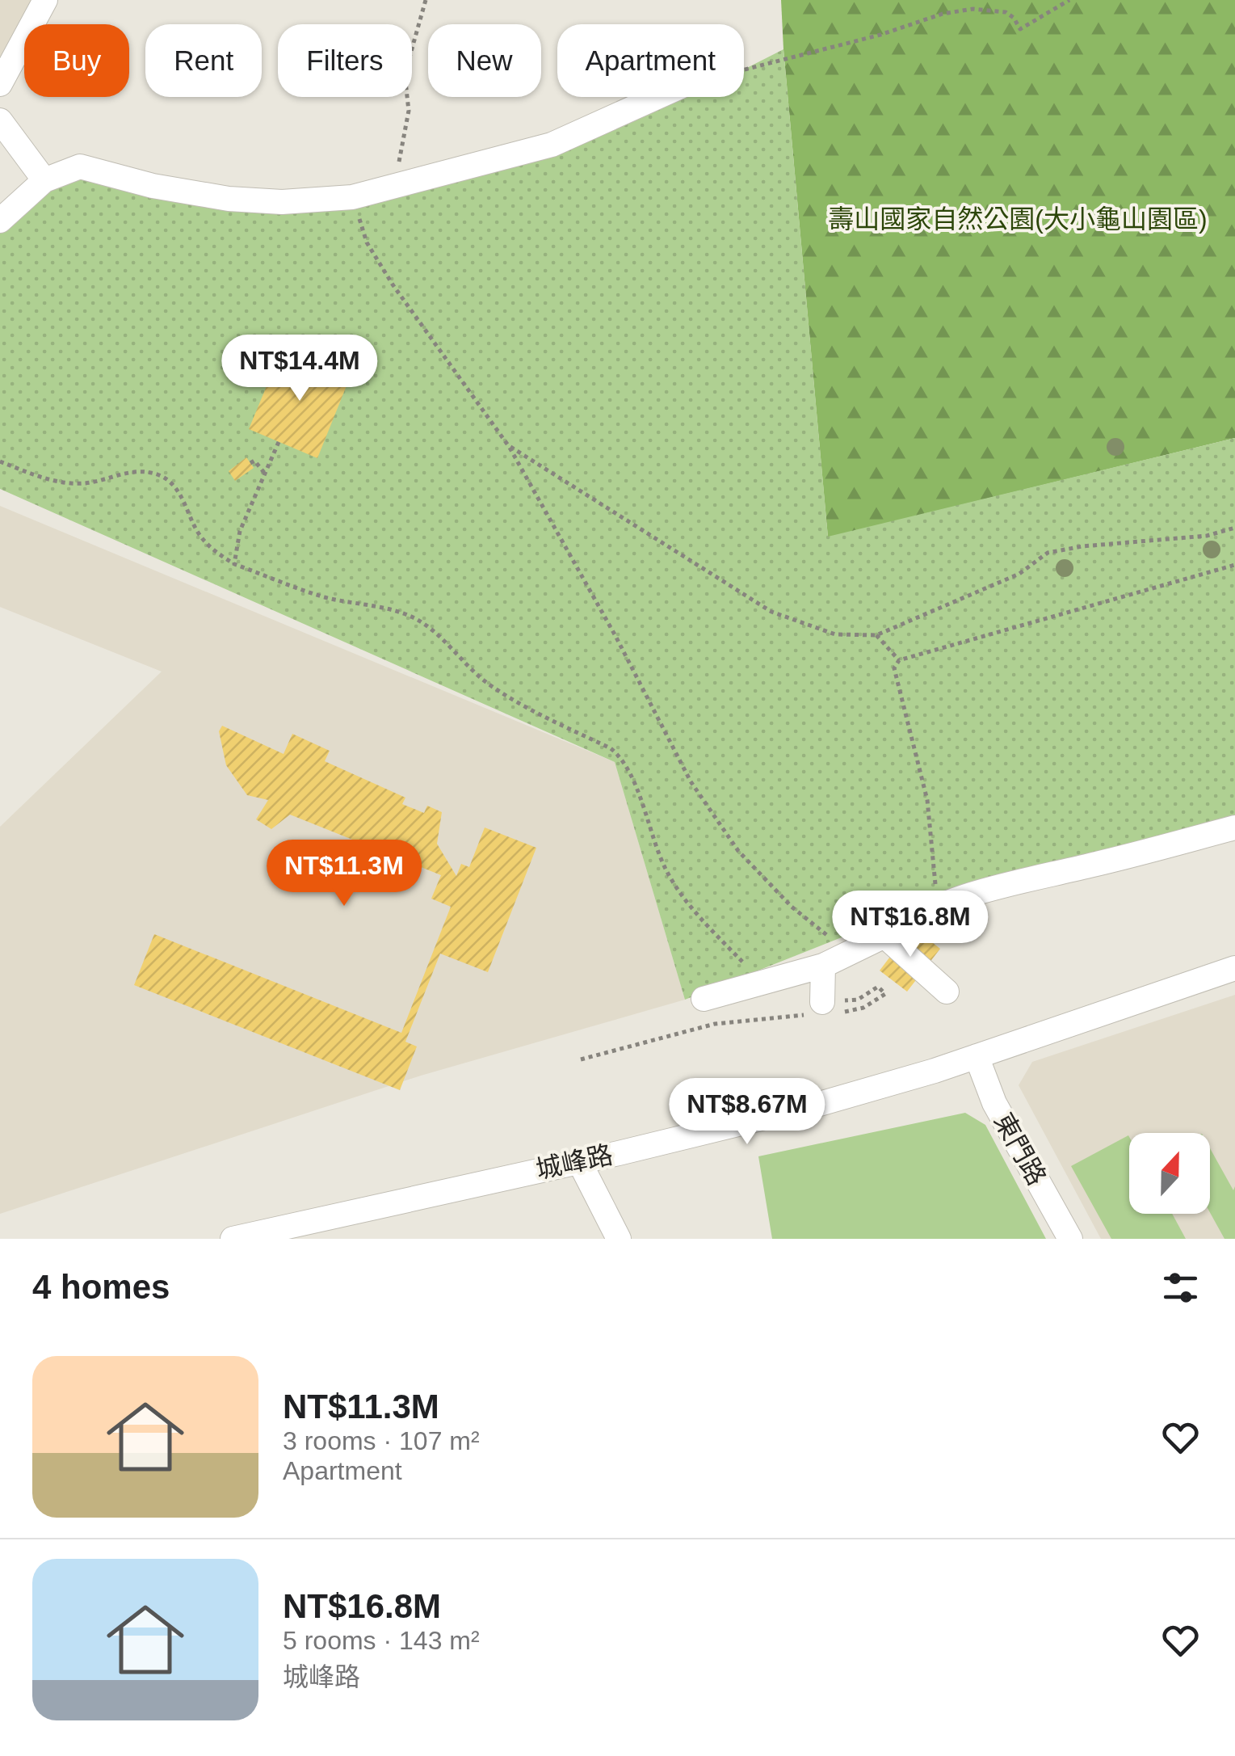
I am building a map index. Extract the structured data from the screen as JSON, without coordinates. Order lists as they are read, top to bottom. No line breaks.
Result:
{"streets":{"street":["東門路","城峰路"]},"crossings":[["東門路","城峰路"]],"parks":["壽山國家自然公園(大小龜山園區)"],"north":"top","page":{"chip":["Buy","Rent","Filters","New","Apartment"],"price":["NT$14.4M","NT$11.3M","NT$16.8M","NT$8.67M"],"heading":"4 homes","list":[{"name":"NT$11.3M","note":"3 rooms · 107 m² · Apartment"},{"name":"NT$16.8M","note":"5 rooms · 143 m² · 城峰路"}]}}
